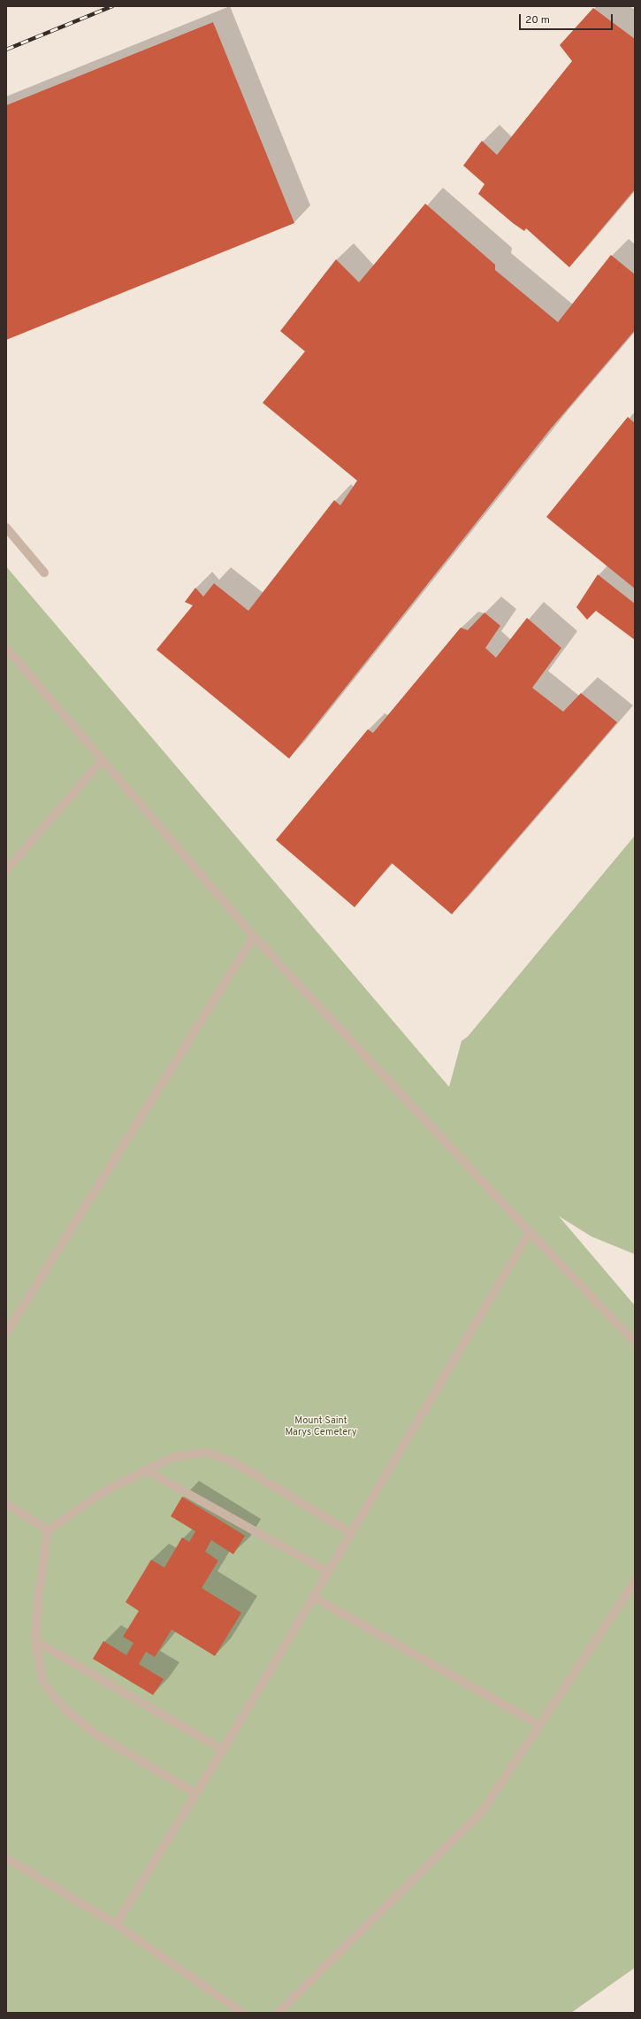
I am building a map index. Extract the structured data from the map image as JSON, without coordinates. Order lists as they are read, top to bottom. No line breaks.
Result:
{"parks":["Mount Saint Marys Cemetery"],"scale_bar":"20 m"}
